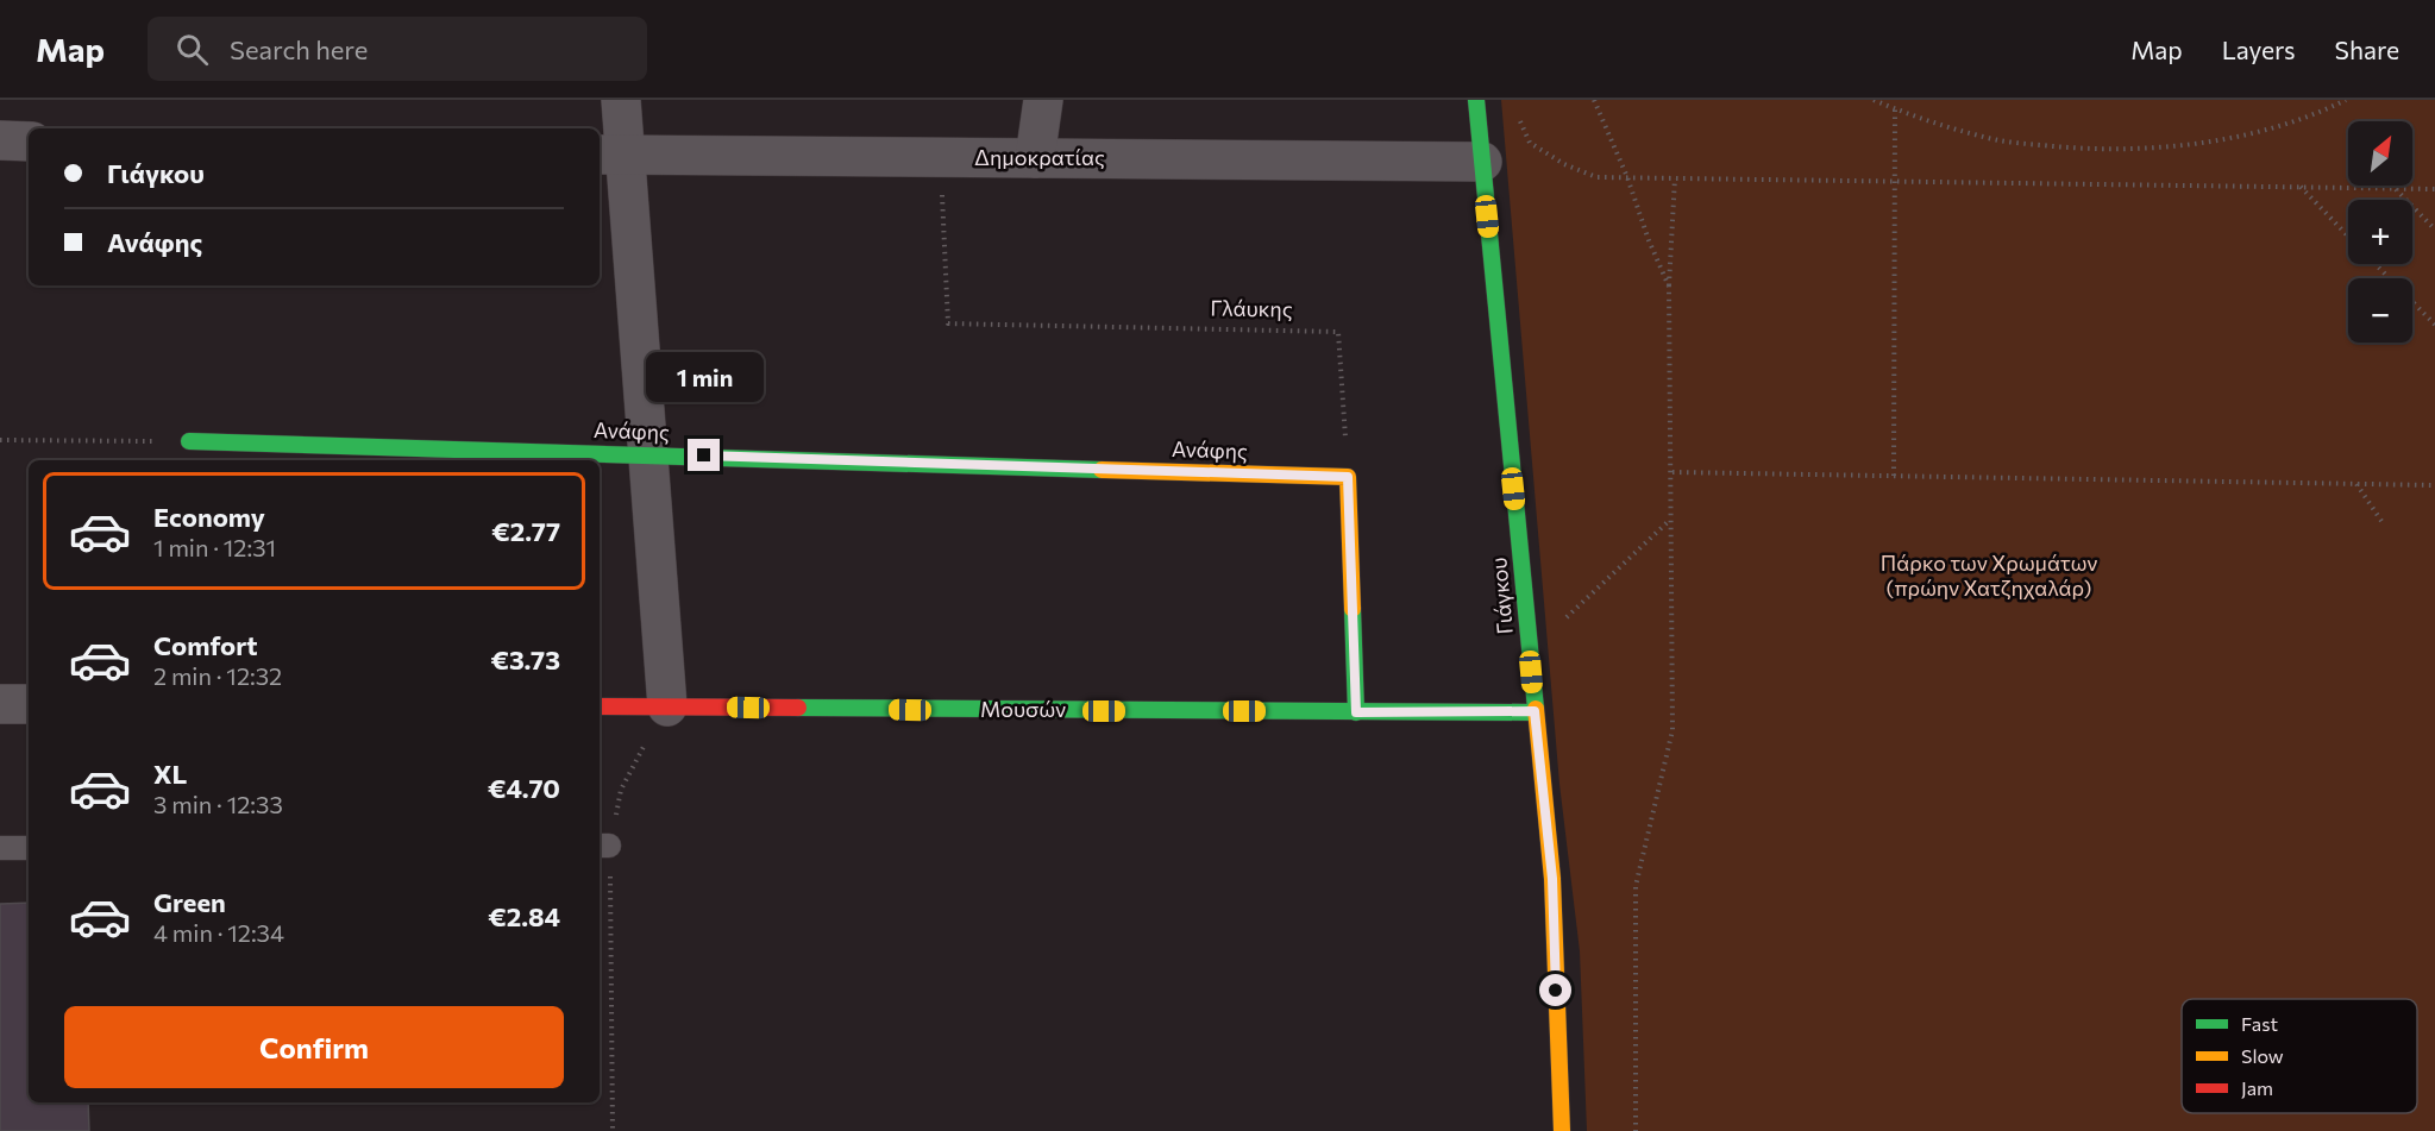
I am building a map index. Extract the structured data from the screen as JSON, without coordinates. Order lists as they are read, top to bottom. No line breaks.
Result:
{"streets":{"street":["Δημοκρατίας","Ανάφης","Γιάγκου","Μουσών"],"path":["Γλάυκης"]},"crossings":[["Δημοκρατίας","Γλάυκης"],["Δημοκρατίας","Γιάγκου"],["Γλάυκης","Ανάφης"],["Γιάγκου","Μουσών"]],"parks":["Πάρκο των Χρωμάτων (πρώην Χατζηχαλάρ)"],"legend":["Fast","Slow","Jam"],"north":"top right","page":{"header":"Map","search":"Search here","nav":["Map","Layers","Share"],"map_buttons":["+","−"],"banner":["Γιάγκου","Ανάφης"],"bubble":"1 min","list":[{"name":"Economy","note":"1 min · 12:31","value":"€2.77"},{"name":"Comfort","note":"2 min · 12:32","value":"€3.73"},{"name":"XL","note":"3 min · 12:33","value":"€4.70"},{"name":"Green","note":"4 min · 12:34","value":"€2.84"}],"buttons":"Confirm"}}
